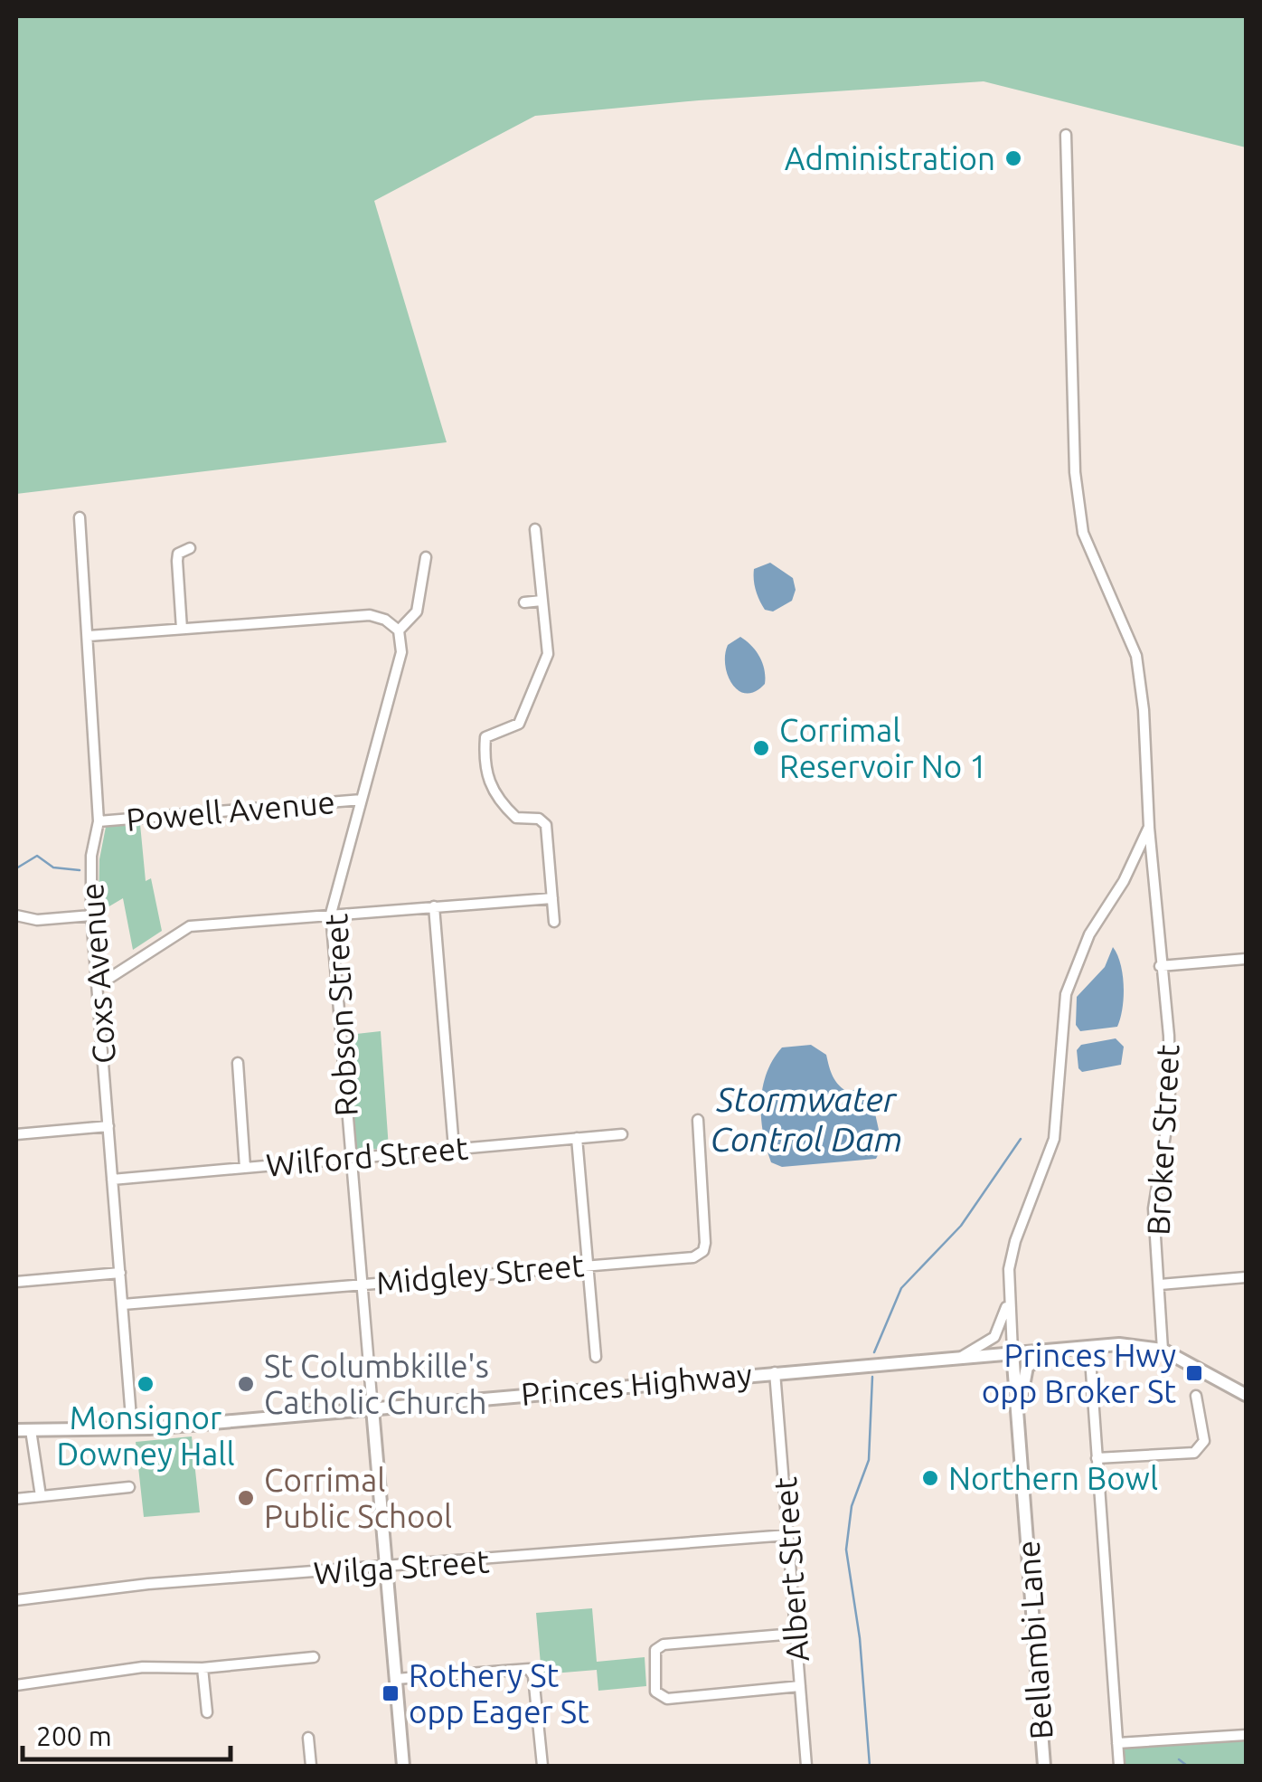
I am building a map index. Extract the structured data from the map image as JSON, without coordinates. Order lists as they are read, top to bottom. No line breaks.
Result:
{"streets":{"main road":["Princes Highway","Bellambi Lane"],"street":["Powell Avenue","Coxs Avenue","Robson Street","Broker Street","Wilford Street","Midgley Street","Wilga Street","Albert Street"]},"crossings":[["Powell Avenue","Coxs Avenue"],["Powell Avenue","Robson Street"],["Coxs Avenue","Wilford Street"],["Coxs Avenue","Midgley Street"],["Coxs Avenue","Princes Highway"],["Robson Street","Wilford Street"],["Robson Street","Midgley Street"],["Robson Street","Princes Highway"],["Broker Street","Princes Highway"],["Princes Highway","Albert Street"],["Princes Highway","Bellambi Lane"],["Wilga Street","Albert Street"]],"water":["Stormwater Control Dam"],"places":{"other":["Administration","Corrimal Reservoir No 1","Monsignor Downey Hall","St Columbkille's Catholic Church","Northern Bowl","Corrimal Public School"],"transit":["Princes Hwy opp Broker St","Rothery St opp Eager St"]},"scale_bar":"200 m"}
